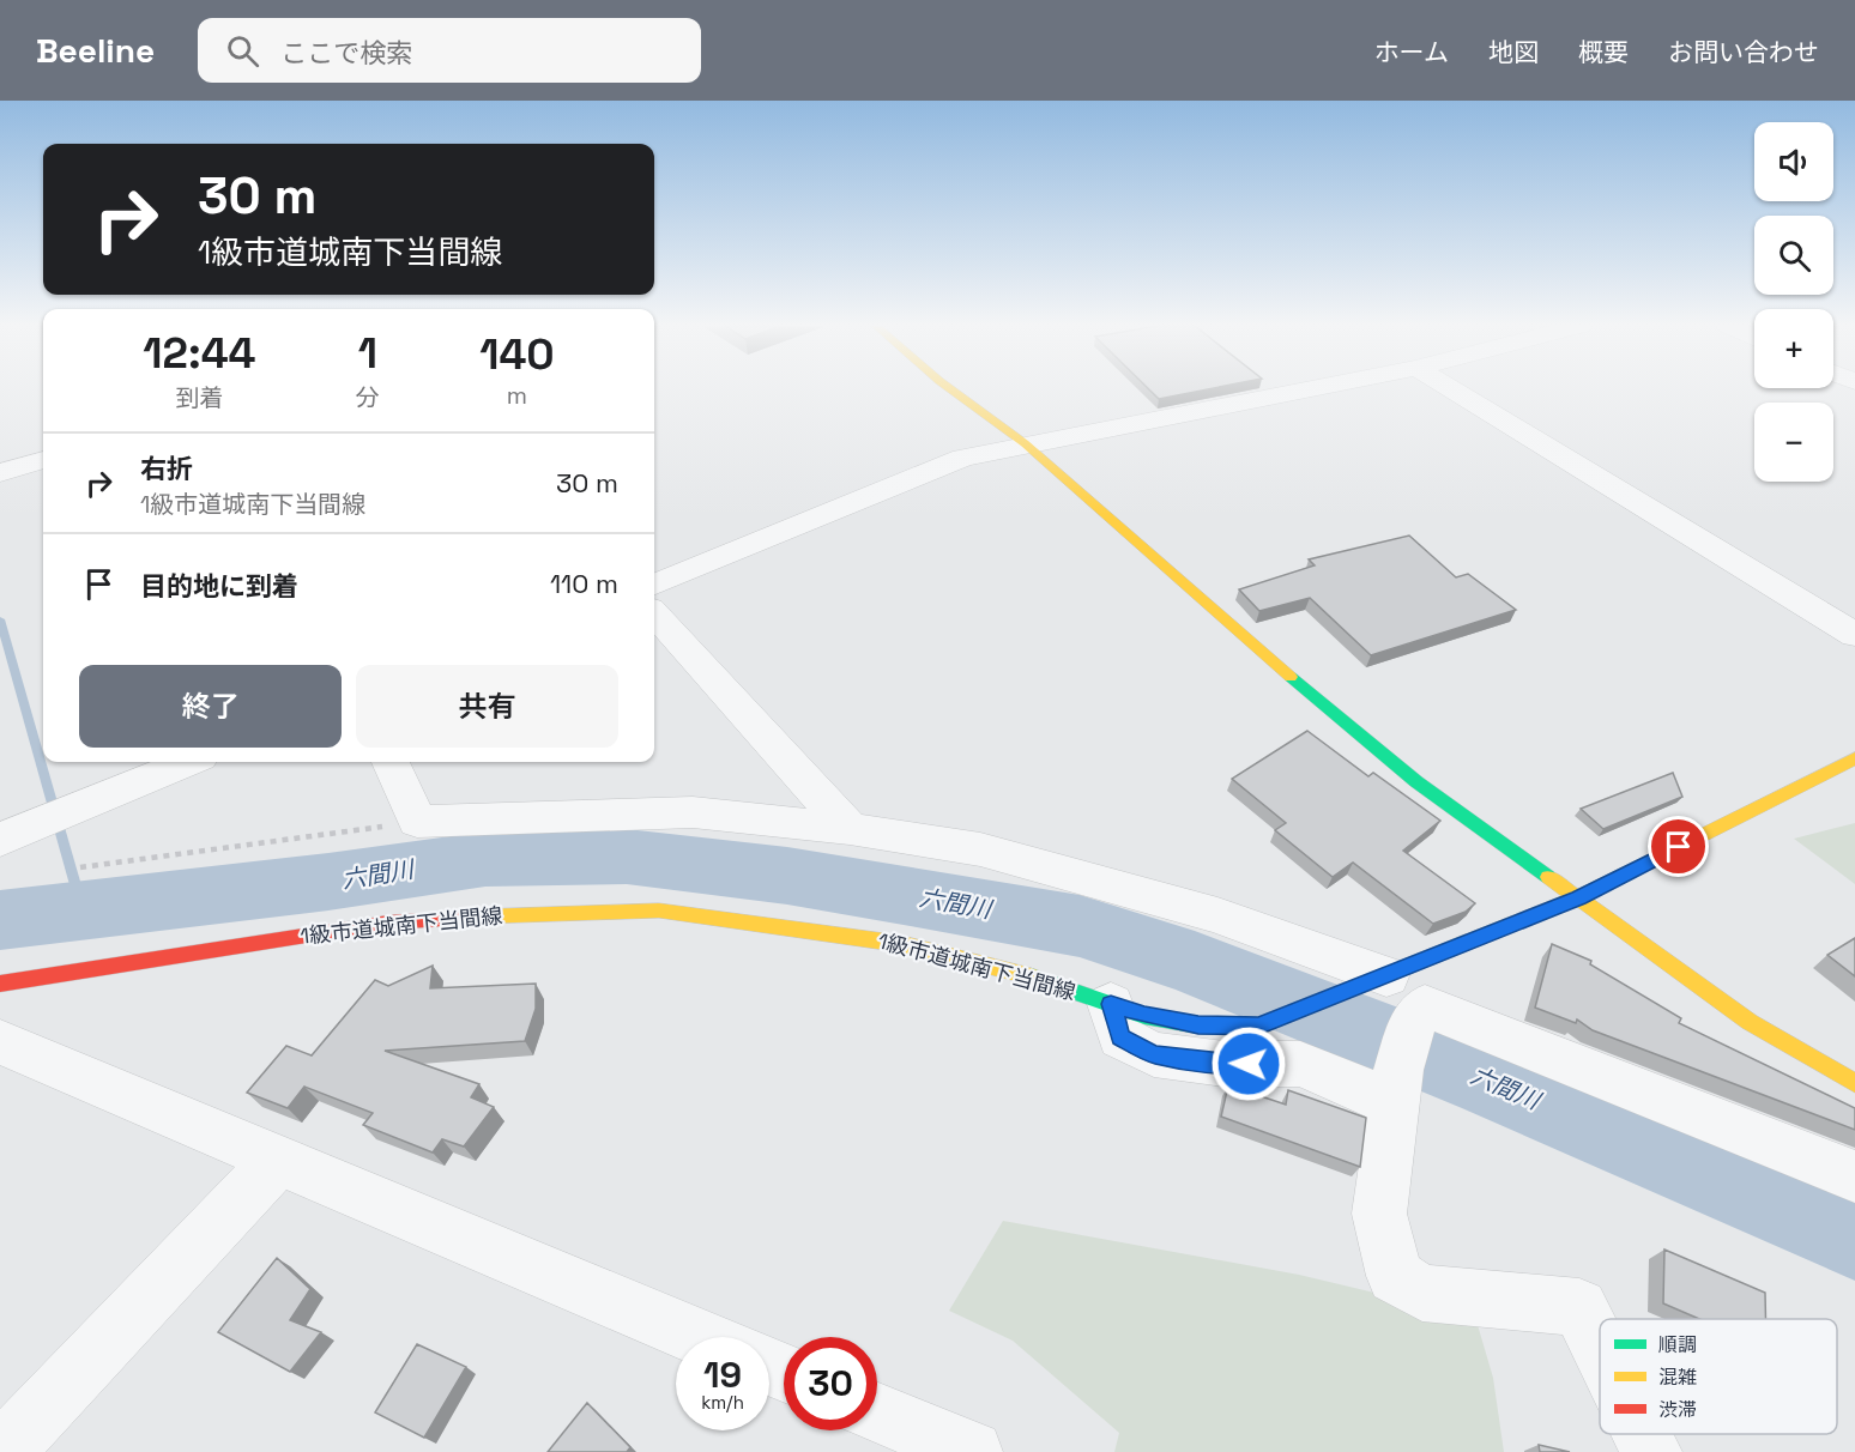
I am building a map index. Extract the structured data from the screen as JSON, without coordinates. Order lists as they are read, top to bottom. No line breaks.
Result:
{"streets":{"street":["1級市道城南下当間線"]},"water":["六間川"],"legend":["順調","混雑","渋滞"],"page":{"header":"Beeline","search":"ここで検索","nav":["ホーム","地図","概要","お問い合わせ"],"map_buttons":["+","−"],"turn":["30 m","1級市道城南下当間線"],"eta":["12:44","到着","1","分","140","m"],"list":[{"name":"右折","note":"1級市道城南下当間線","value":"30 m"},{"name":"目的地に到着","value":"110 m"}],"buttons":["終了","共有"],"speed":"19 km/h","limit":"30"}}
